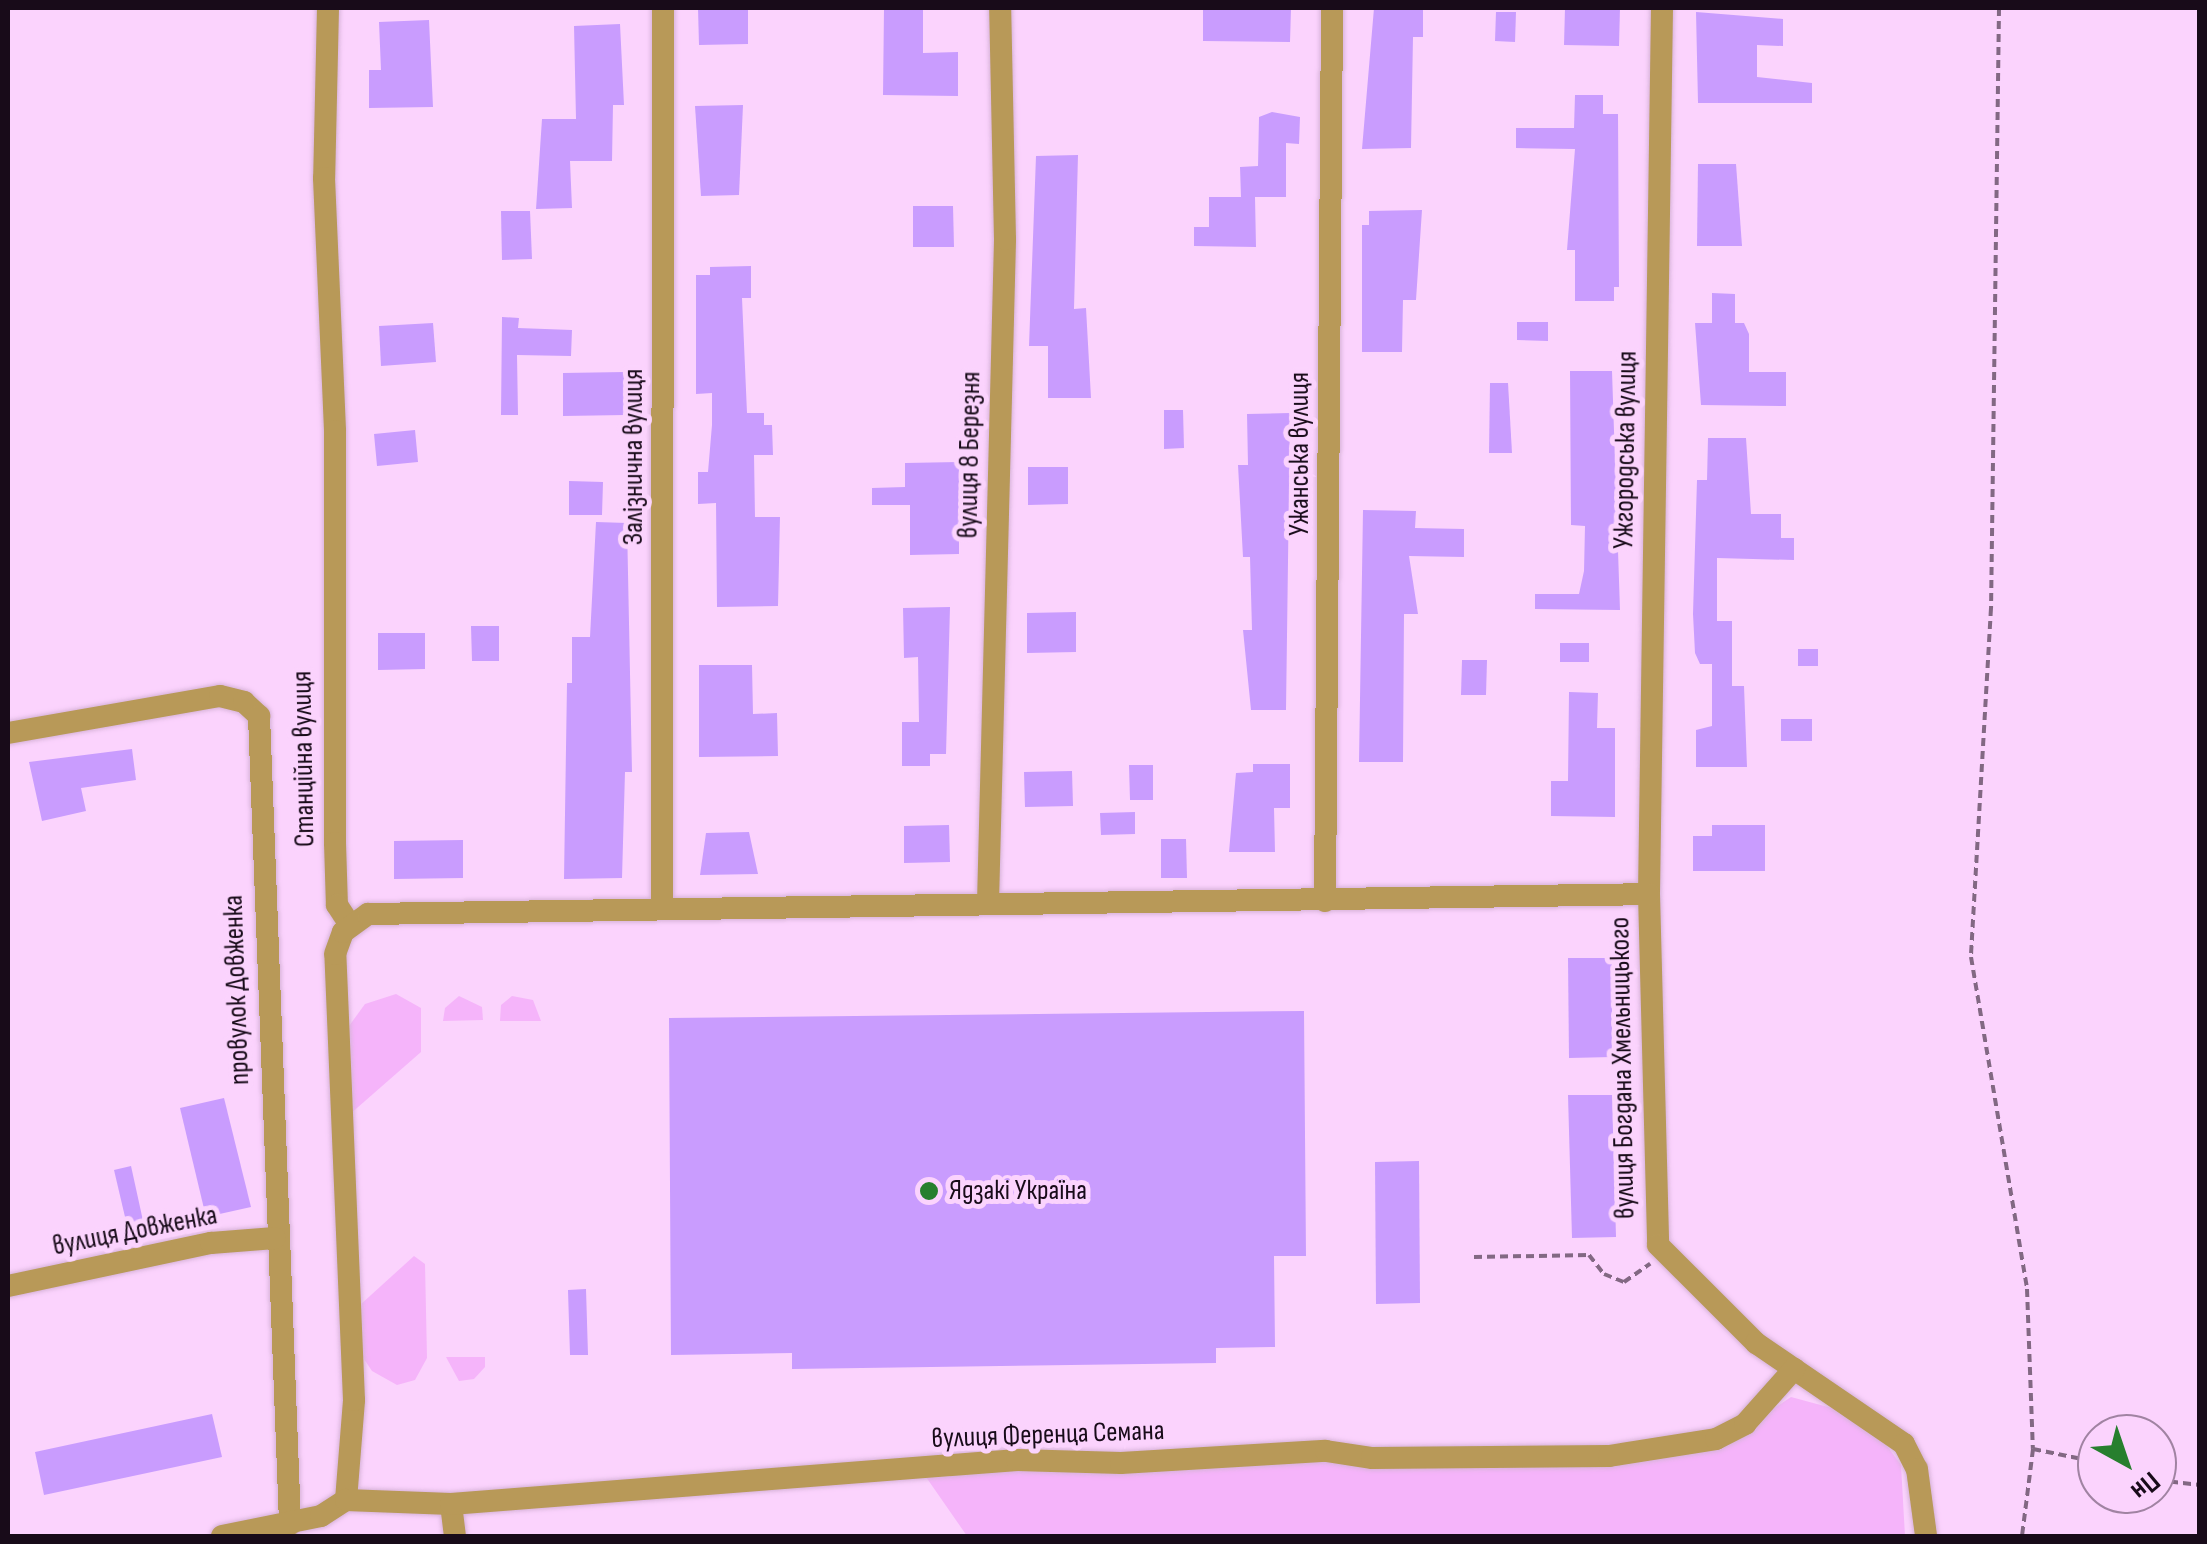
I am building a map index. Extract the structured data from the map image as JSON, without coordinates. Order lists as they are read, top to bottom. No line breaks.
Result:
{"streets":{"street":["Ужгородська вулиця","Ужанська вулиця","вулиця 8 Березня","Залізнична вулиця","Станційна вулиця","провулок Довженка","вулиця Богдана Хмельницького","вулиця Довженка","вулиця Ференца Семана"]},"crossings":[["Ужгородська вулиця","вулиця Богдана Хмельницького"],["провулок Довженка","вулиця Довженка"],["провулок Довженка","вулиця Ференца Семана"],["вулиця Богдана Хмельницького","вулиця Ференца Семана"]],"places":["Ядзакі Україна"],"north":"bottom right"}
